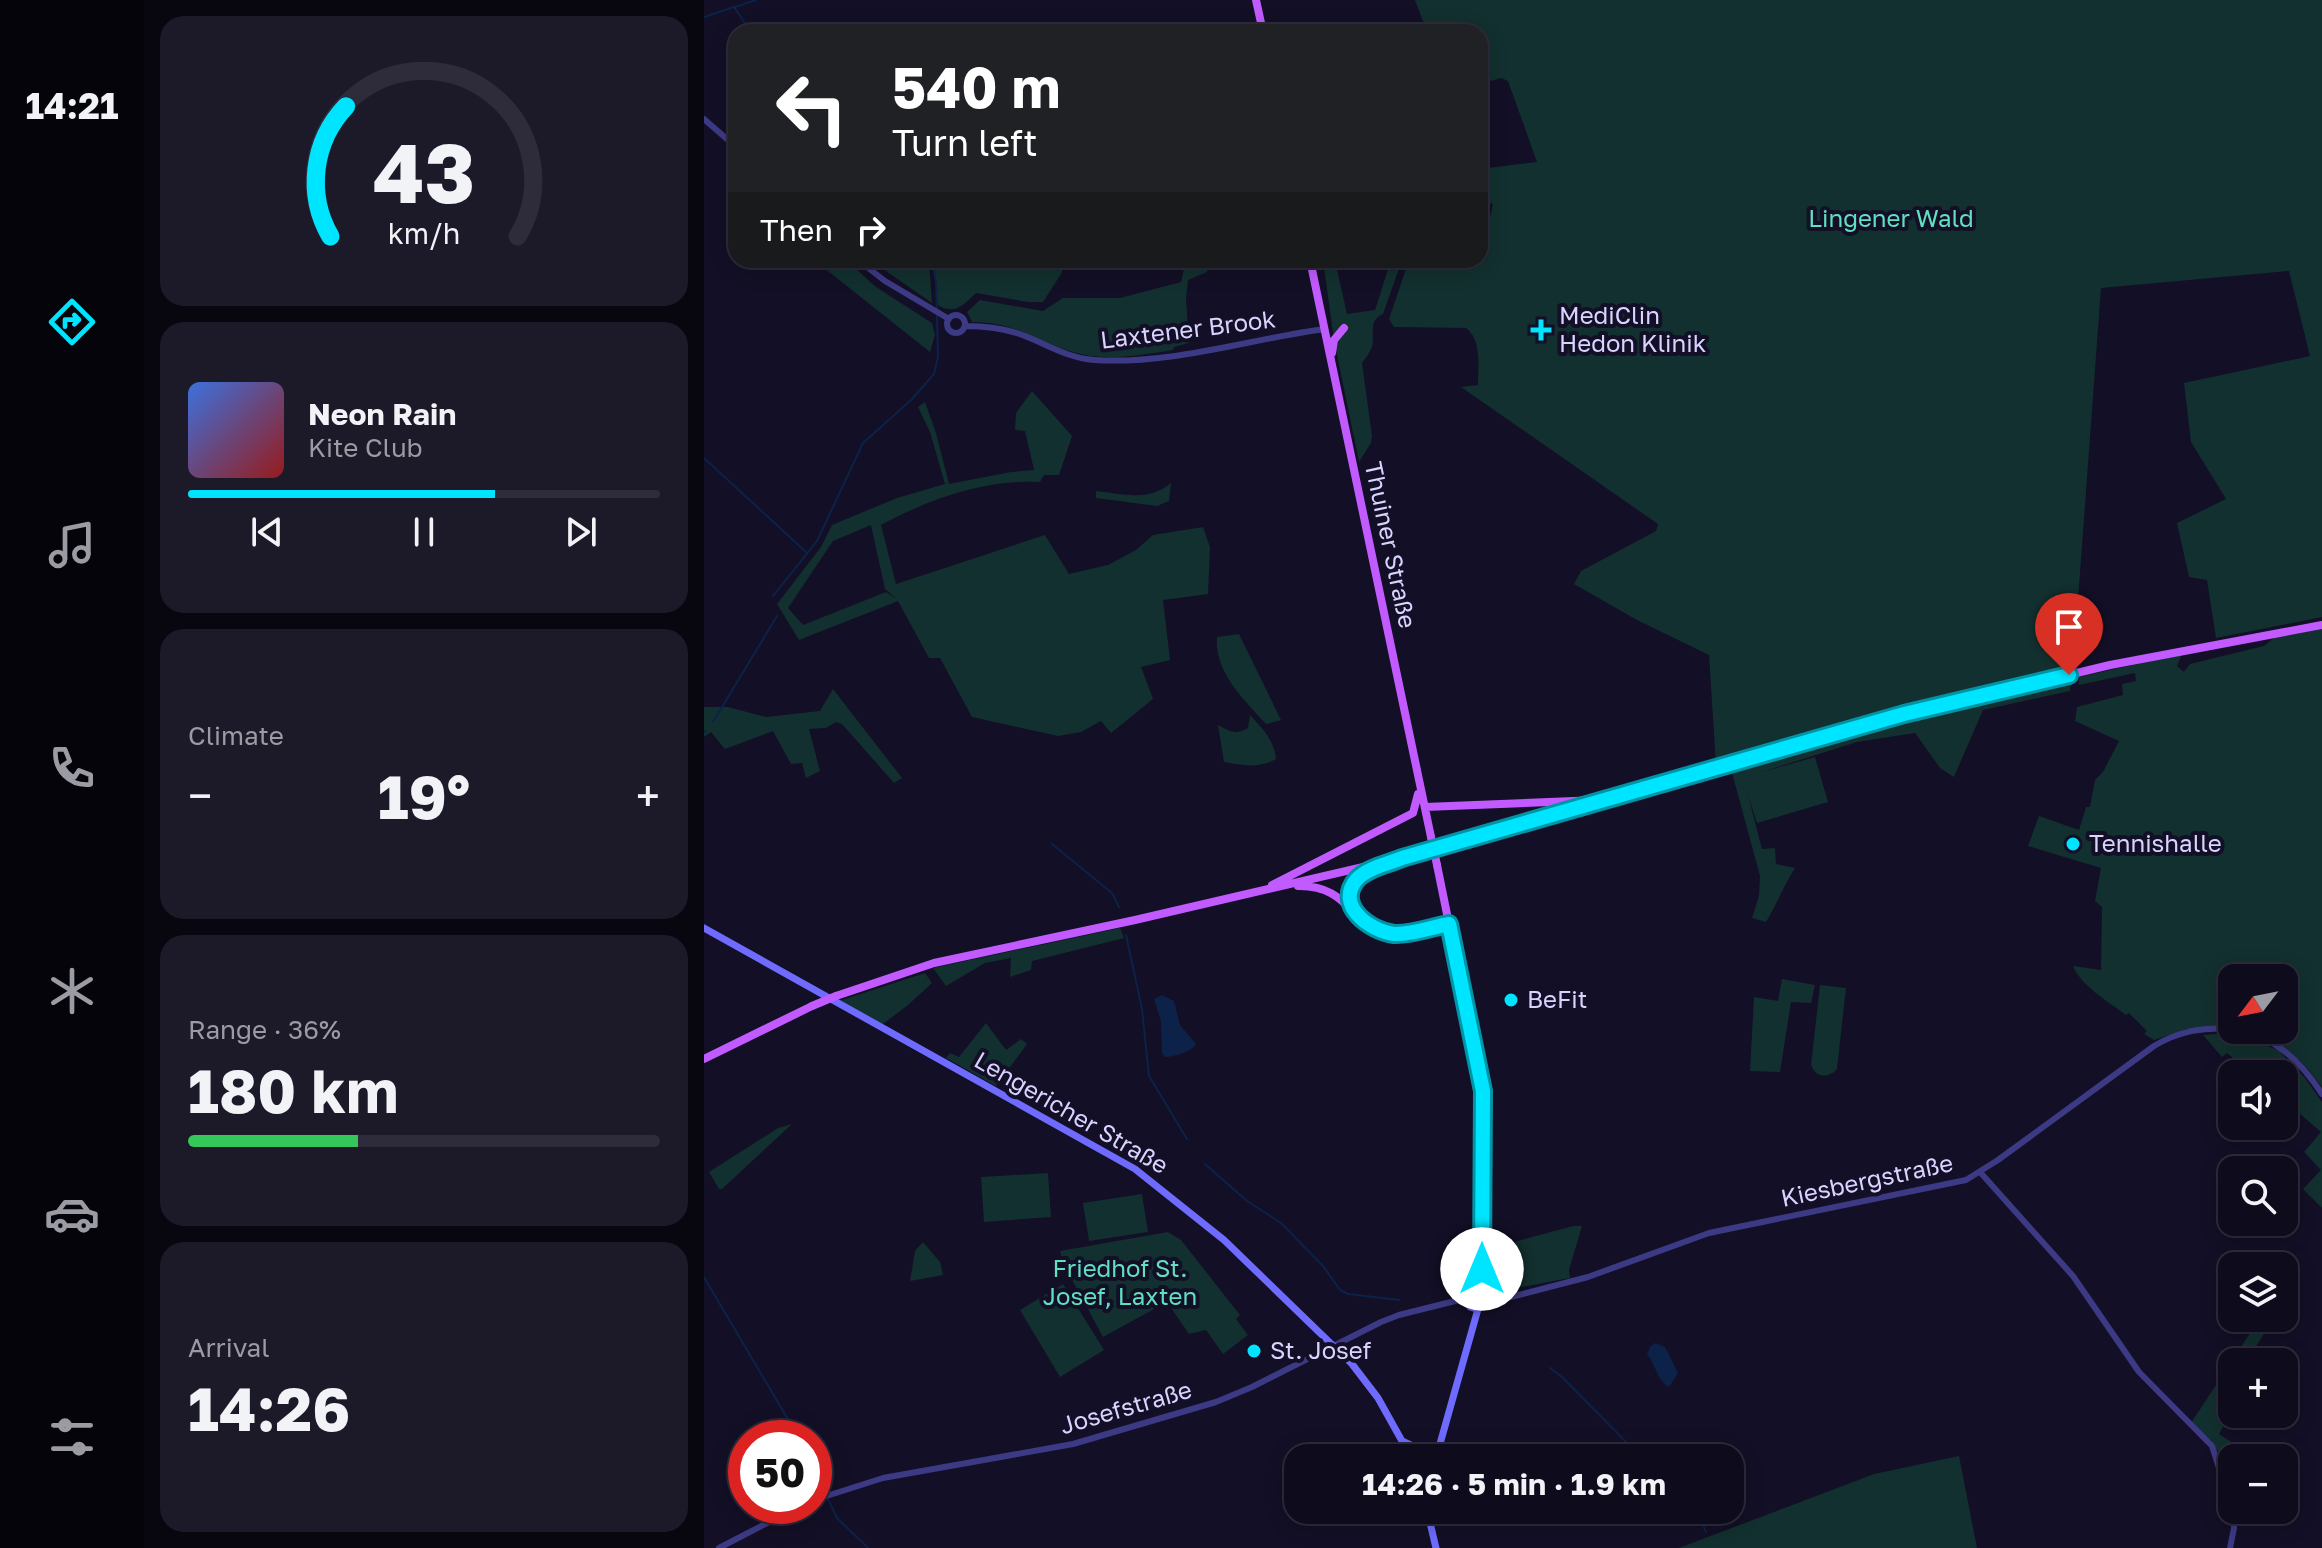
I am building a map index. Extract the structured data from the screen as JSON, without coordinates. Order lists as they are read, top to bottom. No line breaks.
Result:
{"streets":{"main road":["Thuiner Straße","Lengericher Straße"],"street":["Laxtener Brook","Kiesbergstraße","Josefstraße"]},"crossings":[["Laxtener Brook","Thuiner Straße"],["Lengericher Straße","Josefstraße"],["Kiesbergstraße","Josefstraße"]],"parks":["Lingener Wald","Friedhof St. Josef, Laxten"],"places":{"health":["MediClin Hedon Klinik"],"other":["Tennishalle","BeFit","St. Josef"]},"north":"bottom left","page":{"tabs":"14:21","turn":["540 m","Turn left"],"then":"Then","song":["Neon Rain","Kite Club"],"tile":["Climate",["Range · 36%","180 km"],["Arrival","14:26"]],"heat":["−","19°","+"],"map_buttons":["+","−"],"limit":"50","trip":"14:26 · 5 min · 1.9 km","gauge":["43","km/h"]}}
